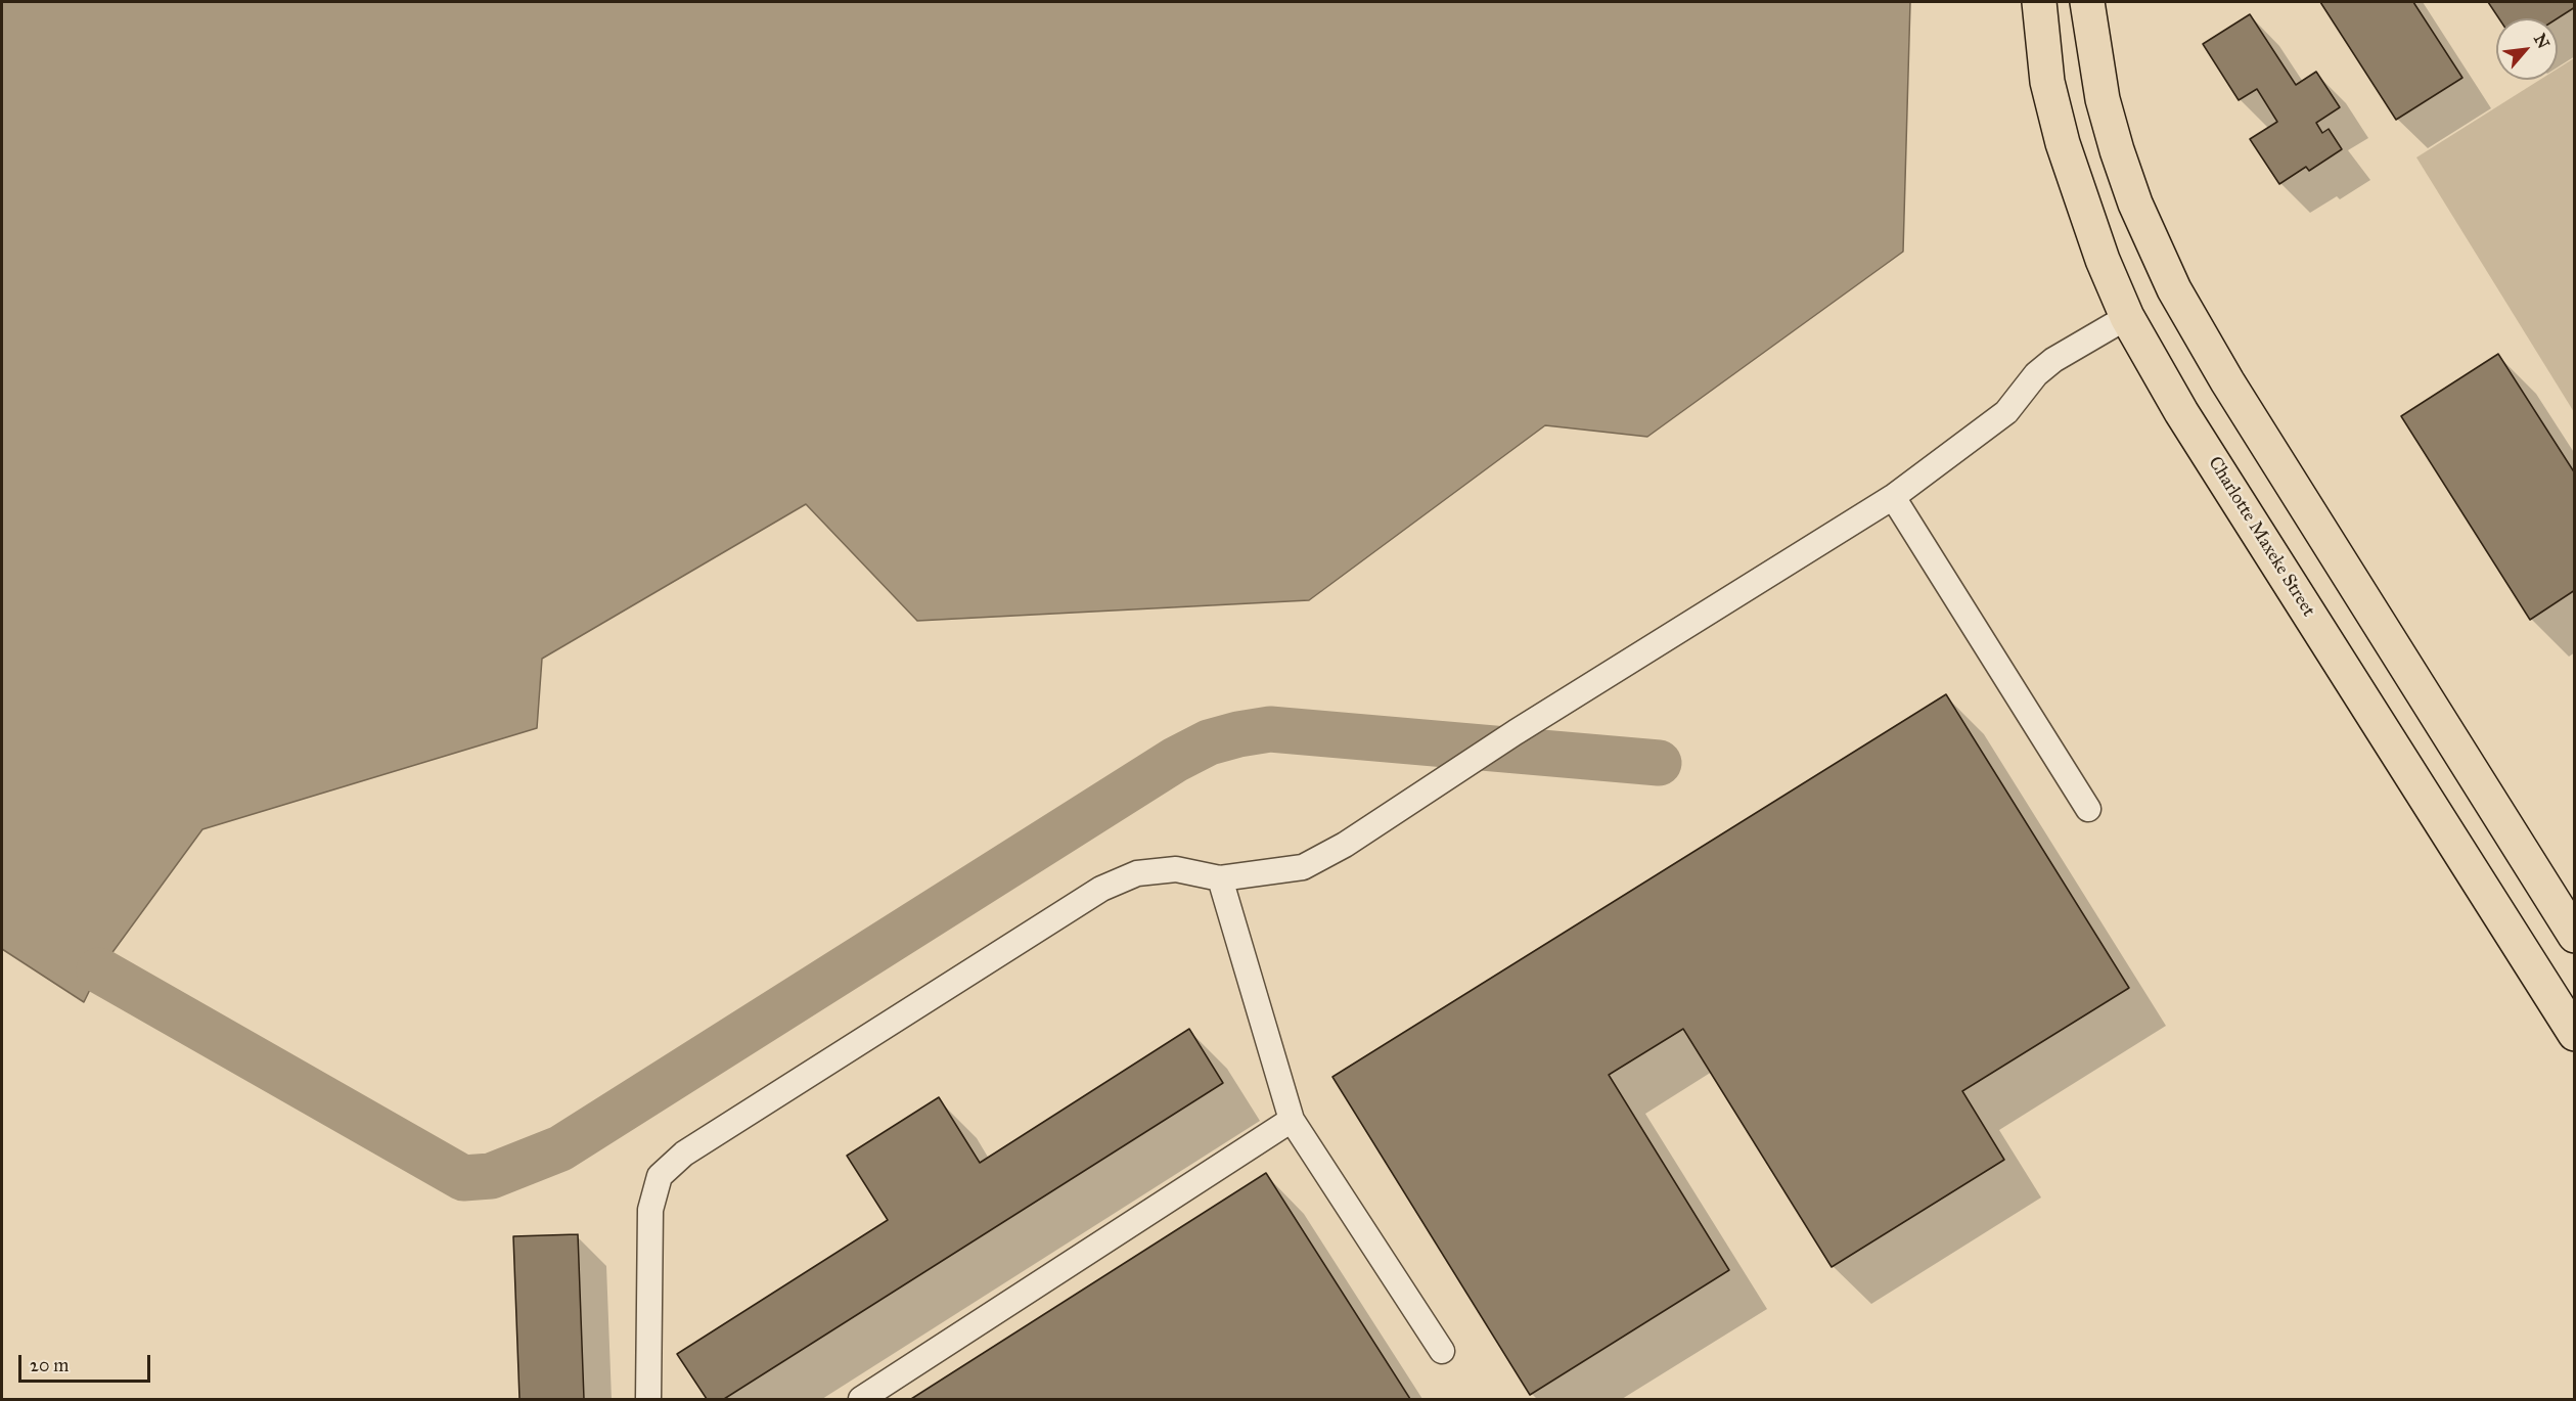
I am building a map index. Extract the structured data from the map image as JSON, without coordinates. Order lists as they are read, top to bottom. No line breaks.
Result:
{"streets":{"main road":["Charlotte Maxeke Street"]},"scale_bar":"20 m","north":"top right"}
